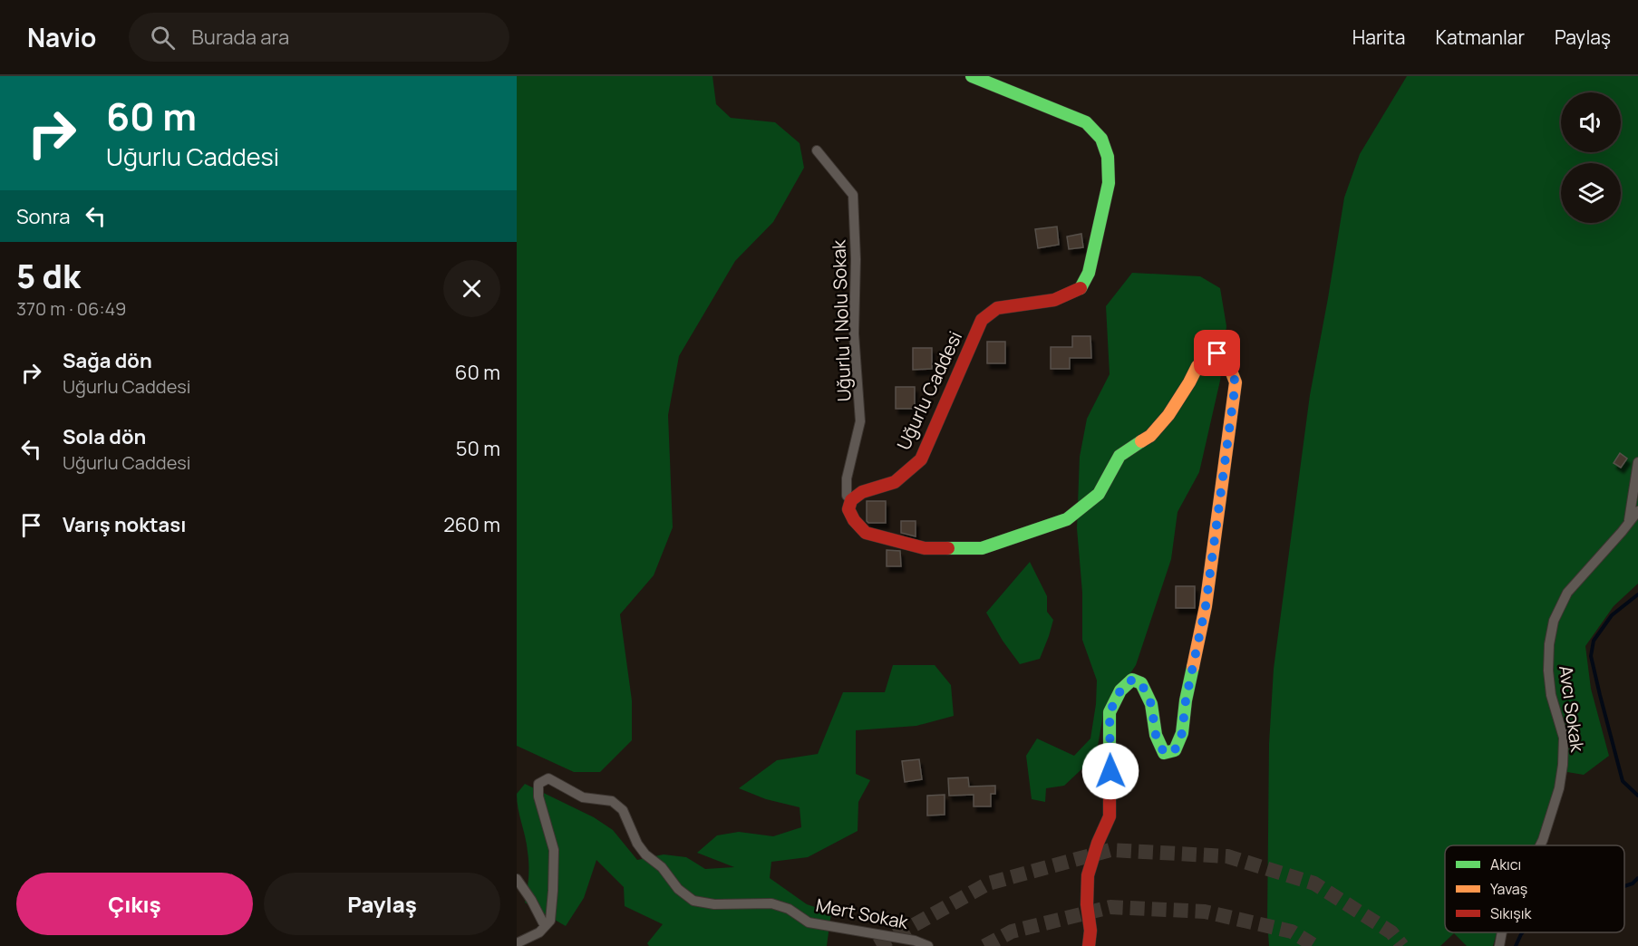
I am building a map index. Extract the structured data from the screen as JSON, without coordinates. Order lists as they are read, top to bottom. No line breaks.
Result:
{"streets":{"street":["Uğurlu 1 Nolu Sokak","Uğurlu Caddesi","Avcı Sokak","Mert Sokak"]},"crossings":[["Uğurlu 1 Nolu Sokak","Uğurlu Caddesi"]],"legend":["Akıcı","Yavaş","Sıkışık"],"page":{"header":"Navio","search":"Burada ara","nav":["Harita","Katmanlar","Paylaş"],"turn":["60 m","Uğurlu Caddesi"],"then":"Sonra","heading":["5 dk","370 m · 06:49"],"list":[{"name":"Sağa dön","note":"Uğurlu Caddesi","value":"60 m"},{"name":"Sola dön","note":"Uğurlu Caddesi","value":"50 m"},{"name":"Varış noktası","value":"260 m"}],"buttons":["Çıkış","Paylaş"]}}
